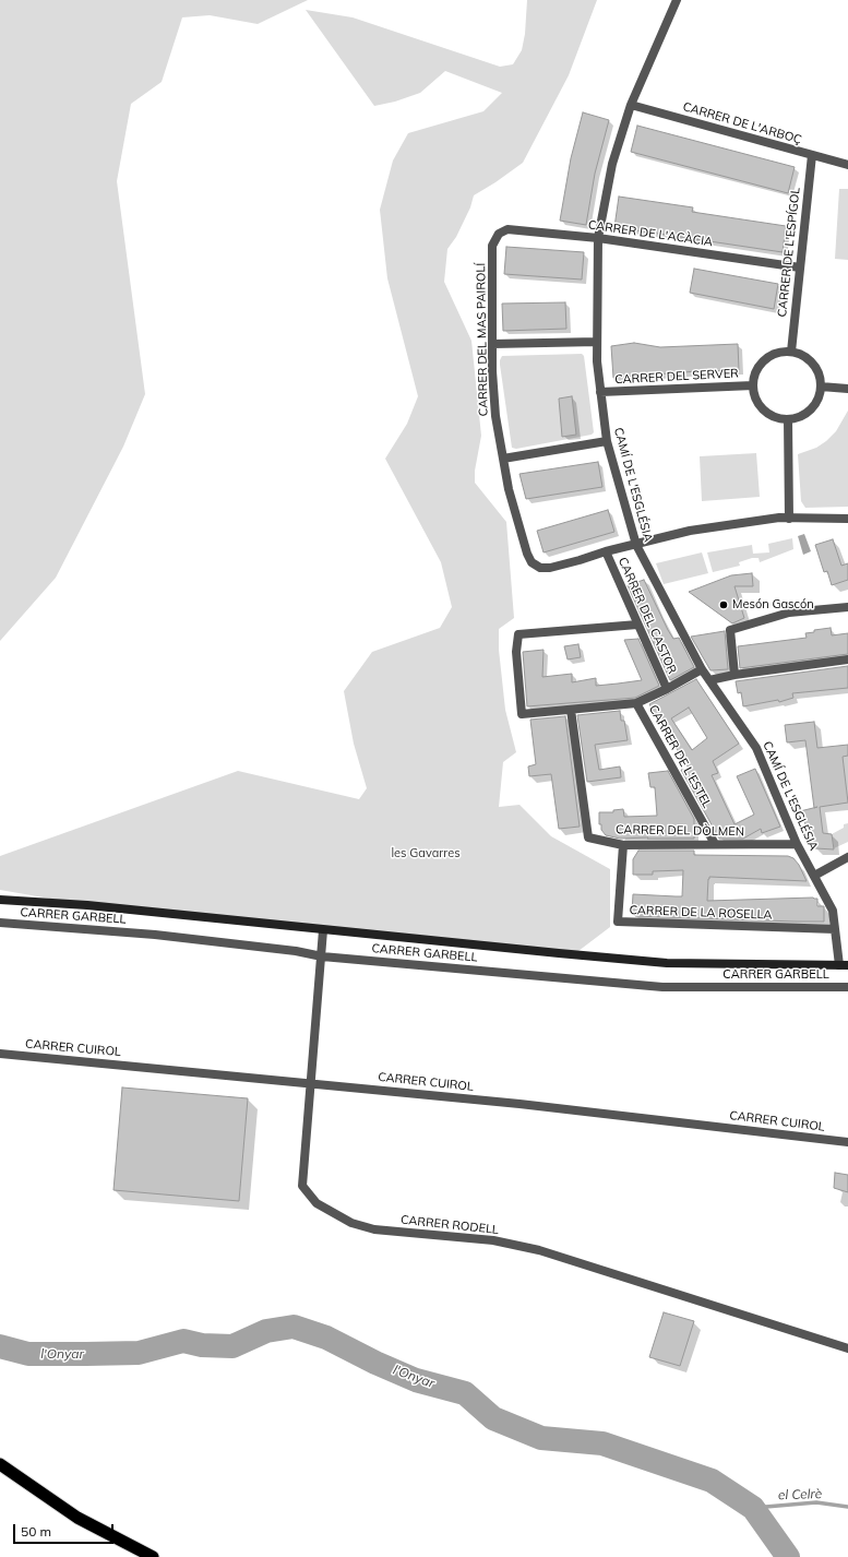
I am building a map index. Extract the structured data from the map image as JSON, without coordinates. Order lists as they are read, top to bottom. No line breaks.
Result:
{"streets":{"street":["CARRER DE L'ARBOÇ","CARRER DE L'ACÀCIA","CARRER DE L'ESPÍGOL","CARRER DEL MAS PAIROLÍ","CARRER DEL SERVER","CAMÍ DE L'ESGLÉSIA","CARRER DEL CASTOR","CARRER DE L'ESTEL","CARRER DEL DÒLMEN","CARRER DE LA ROSELLA","CARRER GARBELL","CARRER CUIROL","CARRER RODELL"]},"crossings":[["CARRER DE L'ARBOÇ","CARRER DE L'ESPÍGOL"],["CARRER DE L'ARBOÇ","CAMÍ DE L'ESGLÉSIA"],["CARRER DE L'ACÀCIA","CARRER DE L'ESPÍGOL"],["CARRER DE L'ACÀCIA","CARRER DEL MAS PAIROLÍ"],["CARRER DE L'ACÀCIA","CAMÍ DE L'ESGLÉSIA"],["CARRER DE L'ESPÍGOL","CARRER DEL SERVER"],["CARRER DEL MAS PAIROLÍ","CAMÍ DE L'ESGLÉSIA"],["CARRER DEL MAS PAIROLÍ","CARRER DEL CASTOR"],["CARRER DEL SERVER","CAMÍ DE L'ESGLÉSIA"],["CAMÍ DE L'ESGLÉSIA","CARRER DEL DÒLMEN"],["CAMÍ DE L'ESGLÉSIA","CARRER DE LA ROSELLA"],["CARRER DE L'ESTEL","CARRER DEL DÒLMEN"],["CARRER DEL DÒLMEN","CARRER DE LA ROSELLA"],["CARRER GARBELL","CARRER RODELL"],["CARRER CUIROL","CARRER RODELL"]],"water":["l'Onyar","el Celrè"],"parks":["les Gavarres"],"places":["Mesón Gascón"],"scale_bar":"50 m"}
